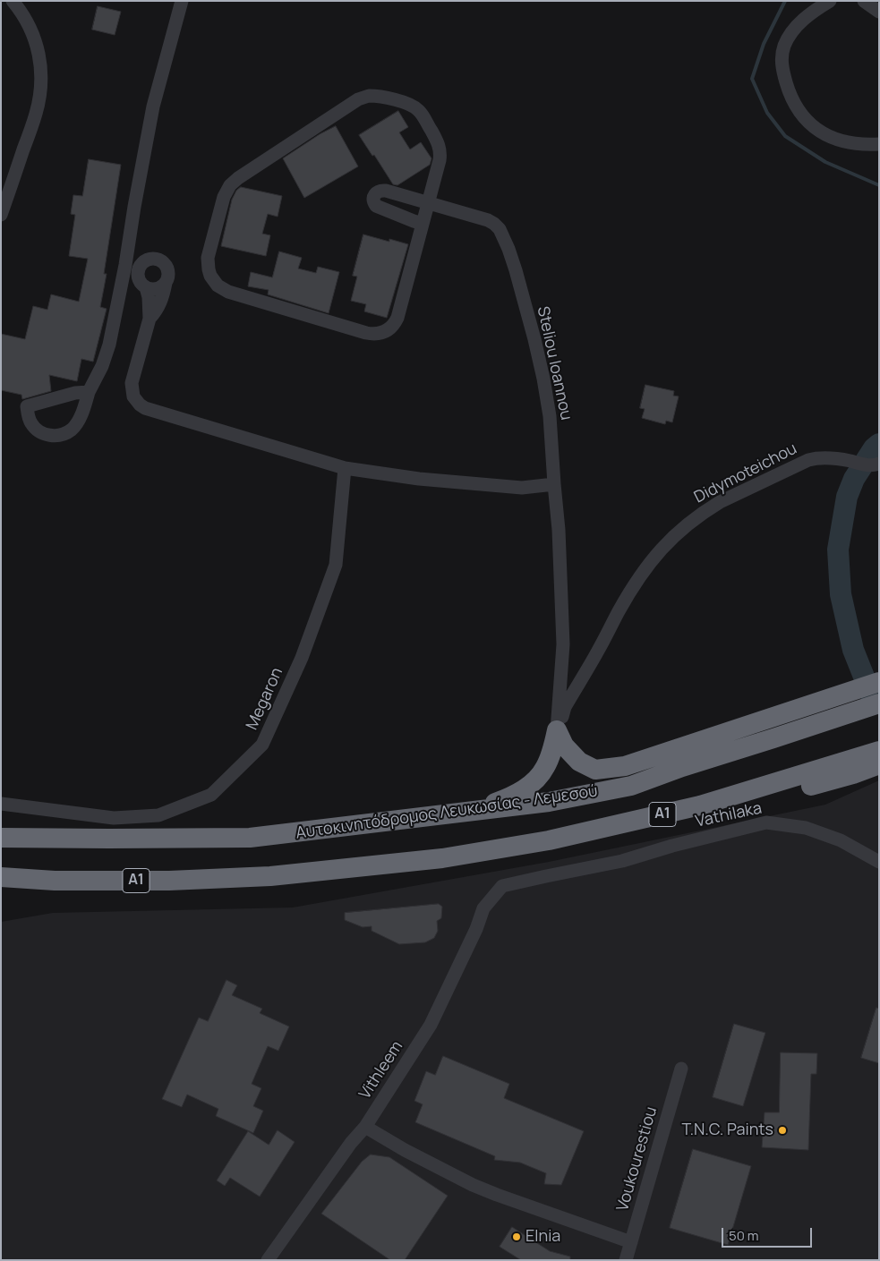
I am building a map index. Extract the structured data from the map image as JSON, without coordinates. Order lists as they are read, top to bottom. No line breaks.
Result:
{"streets":{"highway":["Αυτοκινητόδρομος Λευκωσίας - Λεμεσού","A1"],"street":["Steliou Ioannou","Didymoteichou","Megaron","Vathilaka","Vithleem","Voukourestiou"]},"crossings":[["Steliou Ioannou","Didymoteichou"],["Vathilaka","Vithleem"]],"places":["T.N.C. Paints","Elnia"],"scale_bar":"50 m"}
